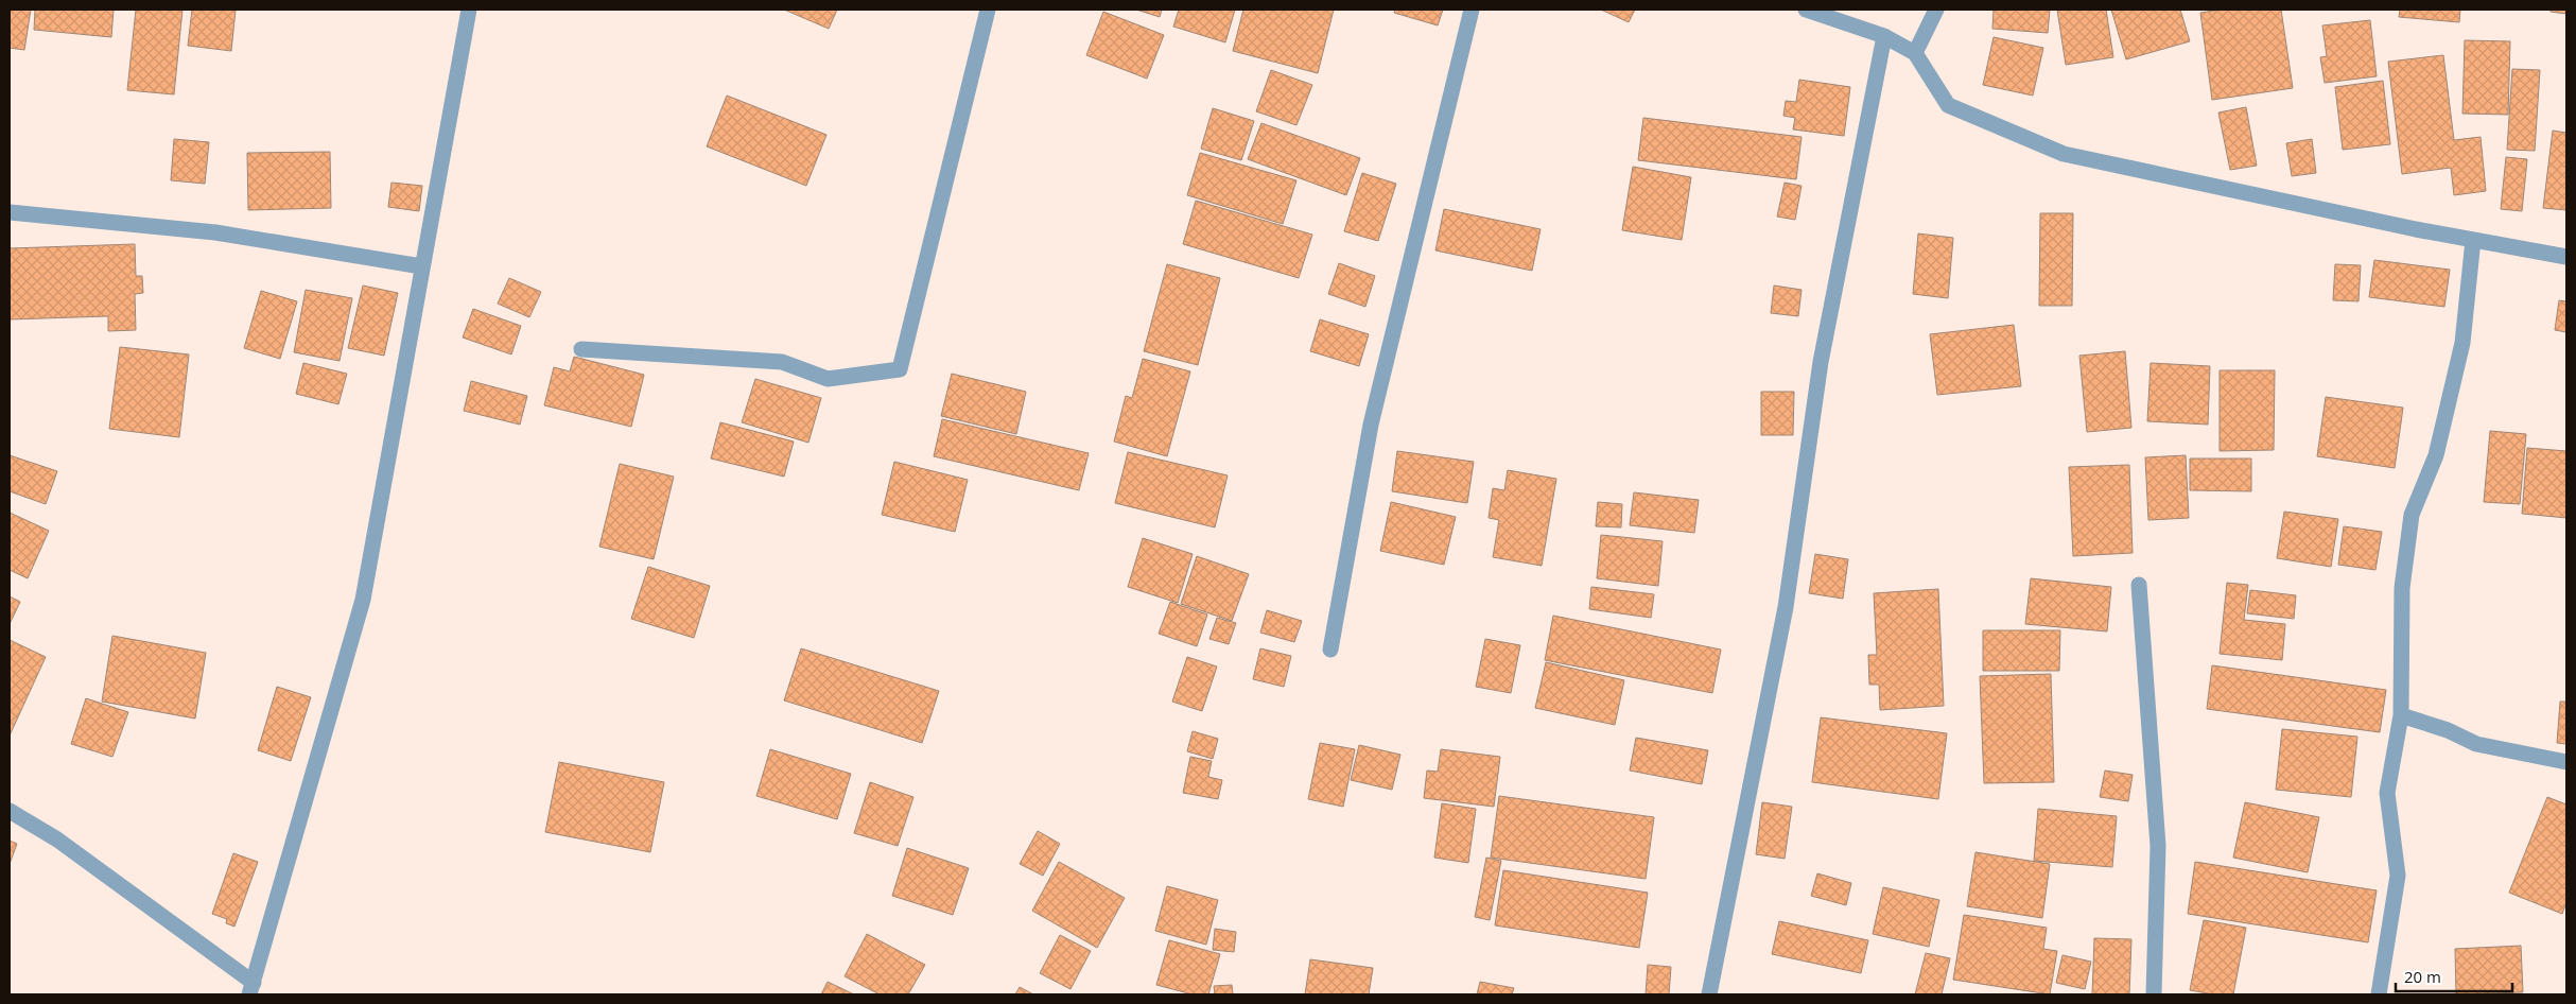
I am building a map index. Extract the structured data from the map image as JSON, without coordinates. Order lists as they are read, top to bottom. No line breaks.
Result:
{"scale_bar":"20 m"}
